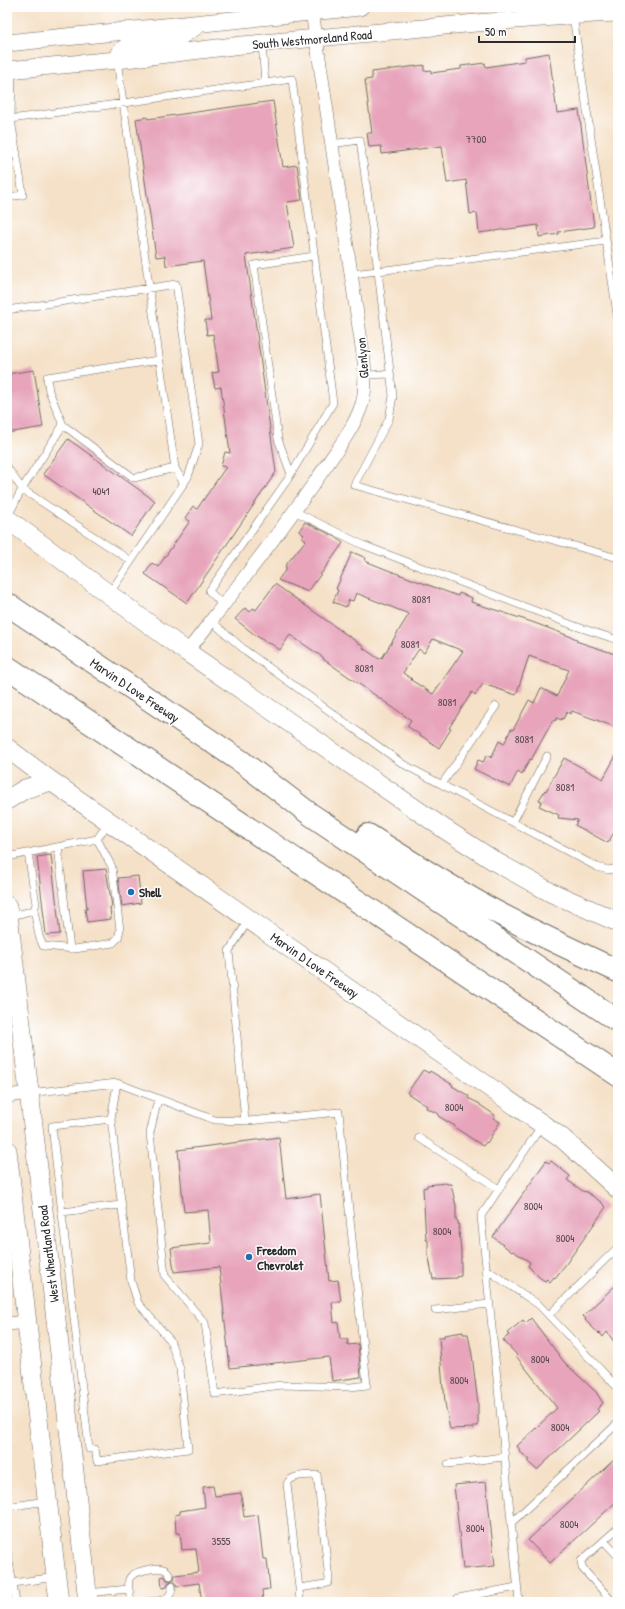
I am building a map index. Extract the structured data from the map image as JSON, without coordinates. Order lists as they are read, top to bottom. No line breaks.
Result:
{"streets":{"highway":["Marvin D Love Freeway"],"main road":["West Wheatland Road"],"street":["South Westmoreland Road","Glenlyon"]},"crossings":[["South Westmoreland Road","Glenlyon"]],"places":["Shell","Freedom Chevrolet"],"house_numbers":["7700","4041","8081","8081","8081","8081","8081","8081","8004","8004","8004","8004","8004","8004","8004","8004","8004","3555"],"scale_bar":"50 m"}
